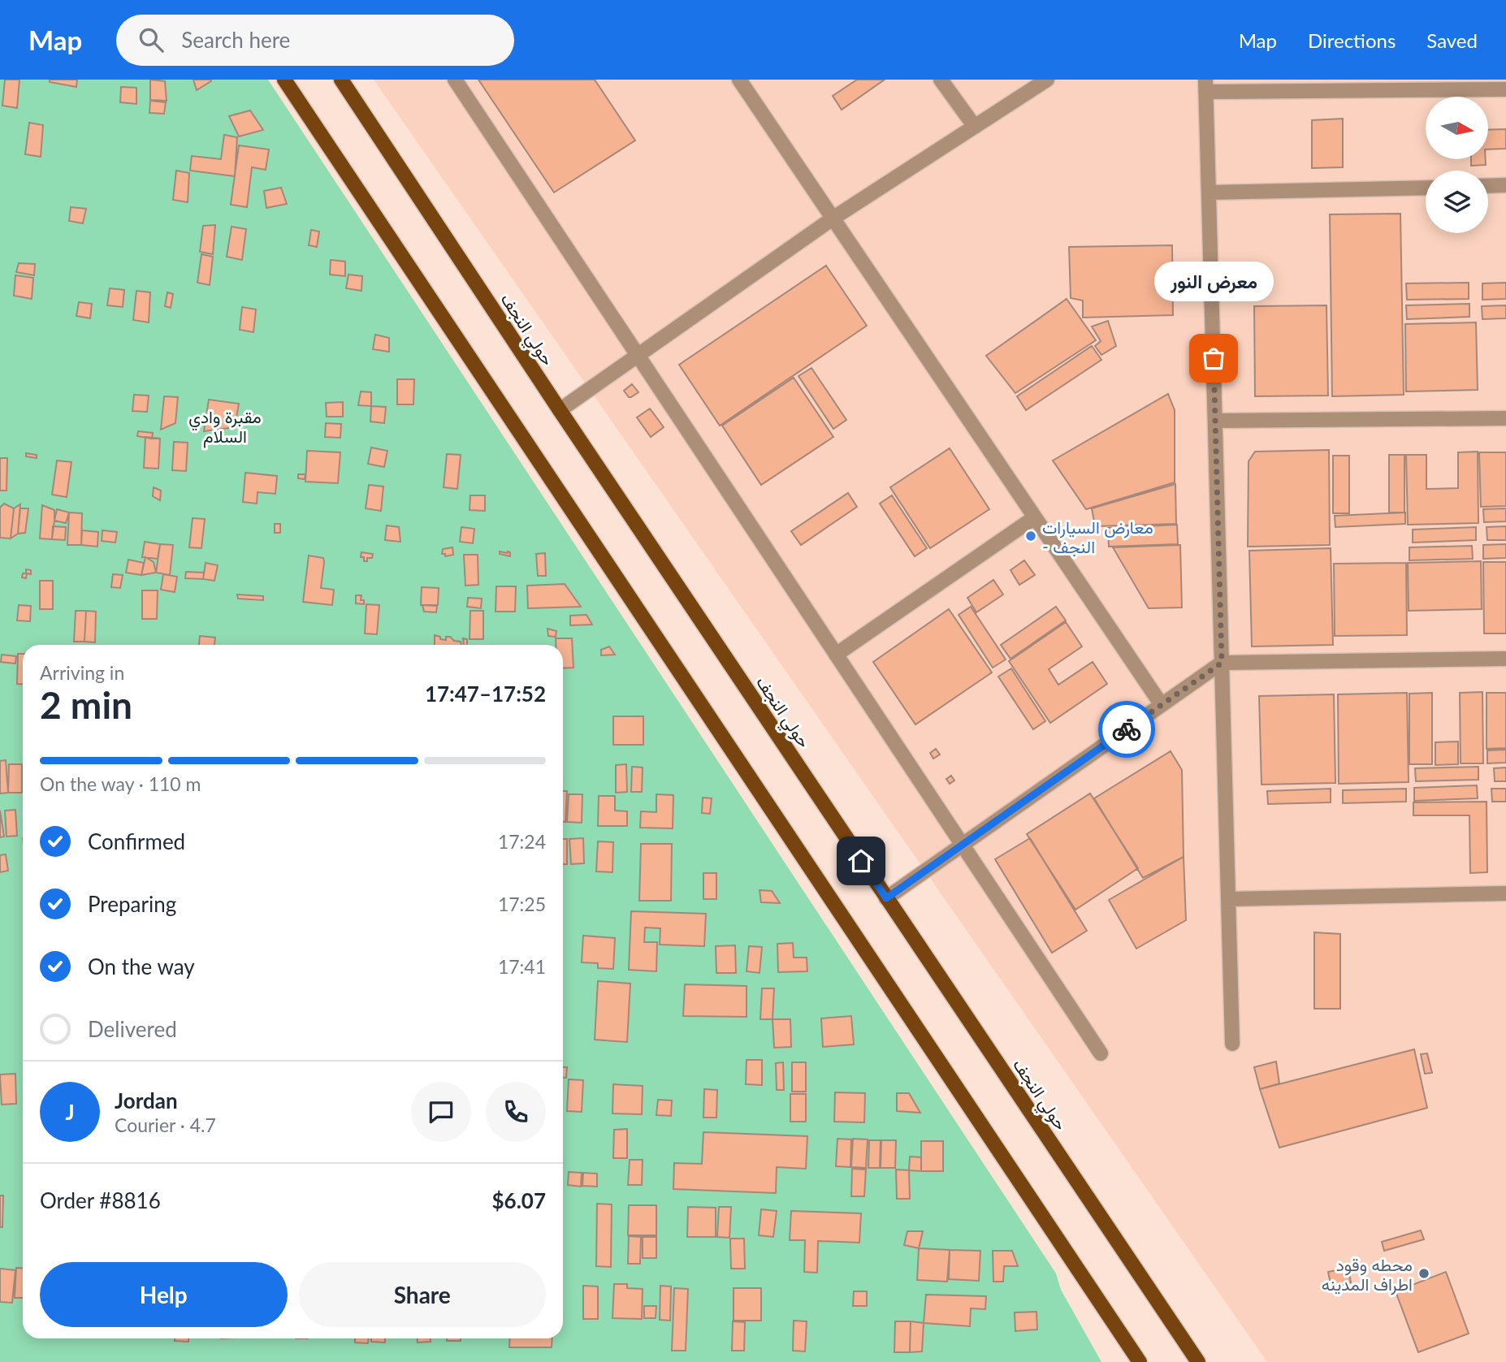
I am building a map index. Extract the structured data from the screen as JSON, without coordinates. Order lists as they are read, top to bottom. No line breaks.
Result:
{"streets":{"main road":["حولي النجف"]},"parks":["مقبرة وادي السلام"],"places":["معرض النور","معارض السيارات - النجف","محطه وقود اطراف المدينه"],"north":"right","page":{"header":"Map","search":"Search here","nav":["Map","Directions","Saved"],"bubble":"معرض النور","heading":["2 min","Arriving in","17:47–17:52"],"panel":["Jordan","Courier · 4.7","Order #8816","$6.07"],"bar":"On the way · 110 m","list":[["Confirmed","17:24"],["Preparing","17:25"],["On the way","17:41"],"Delivered"],"round":"J","buttons":["Help","Share"]}}
